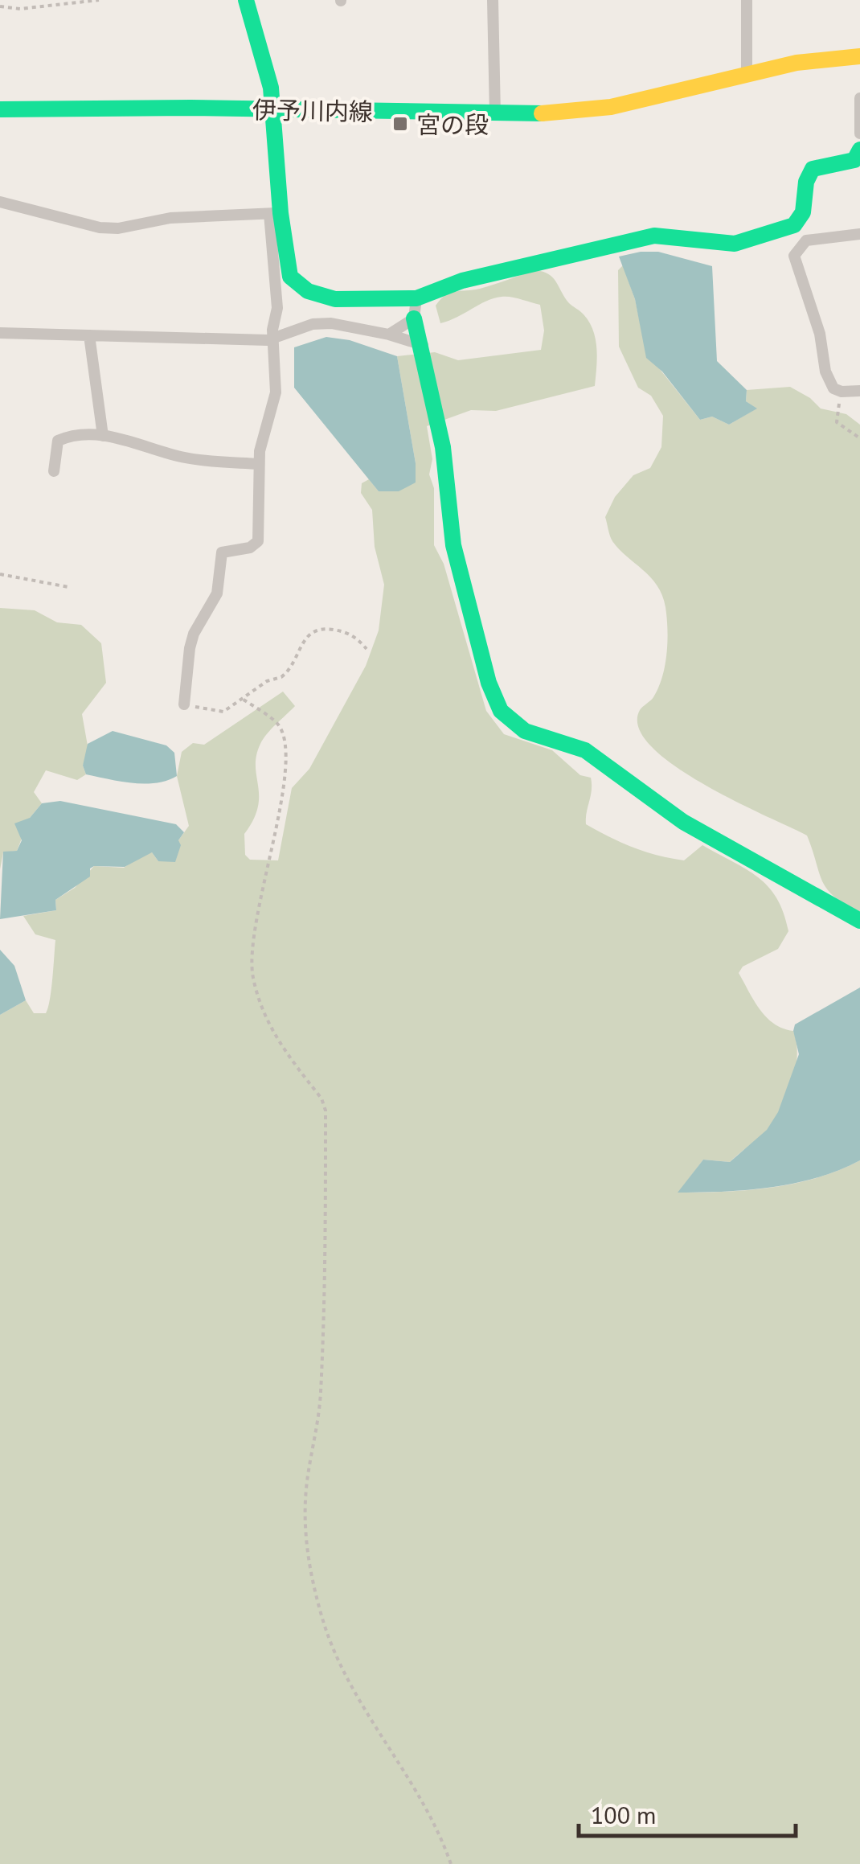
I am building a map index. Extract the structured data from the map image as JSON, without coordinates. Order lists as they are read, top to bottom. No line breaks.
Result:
{"streets":{"street":["伊予川内線"]},"places":{"transit":["宮の段"]},"scale_bar":"100 m"}
